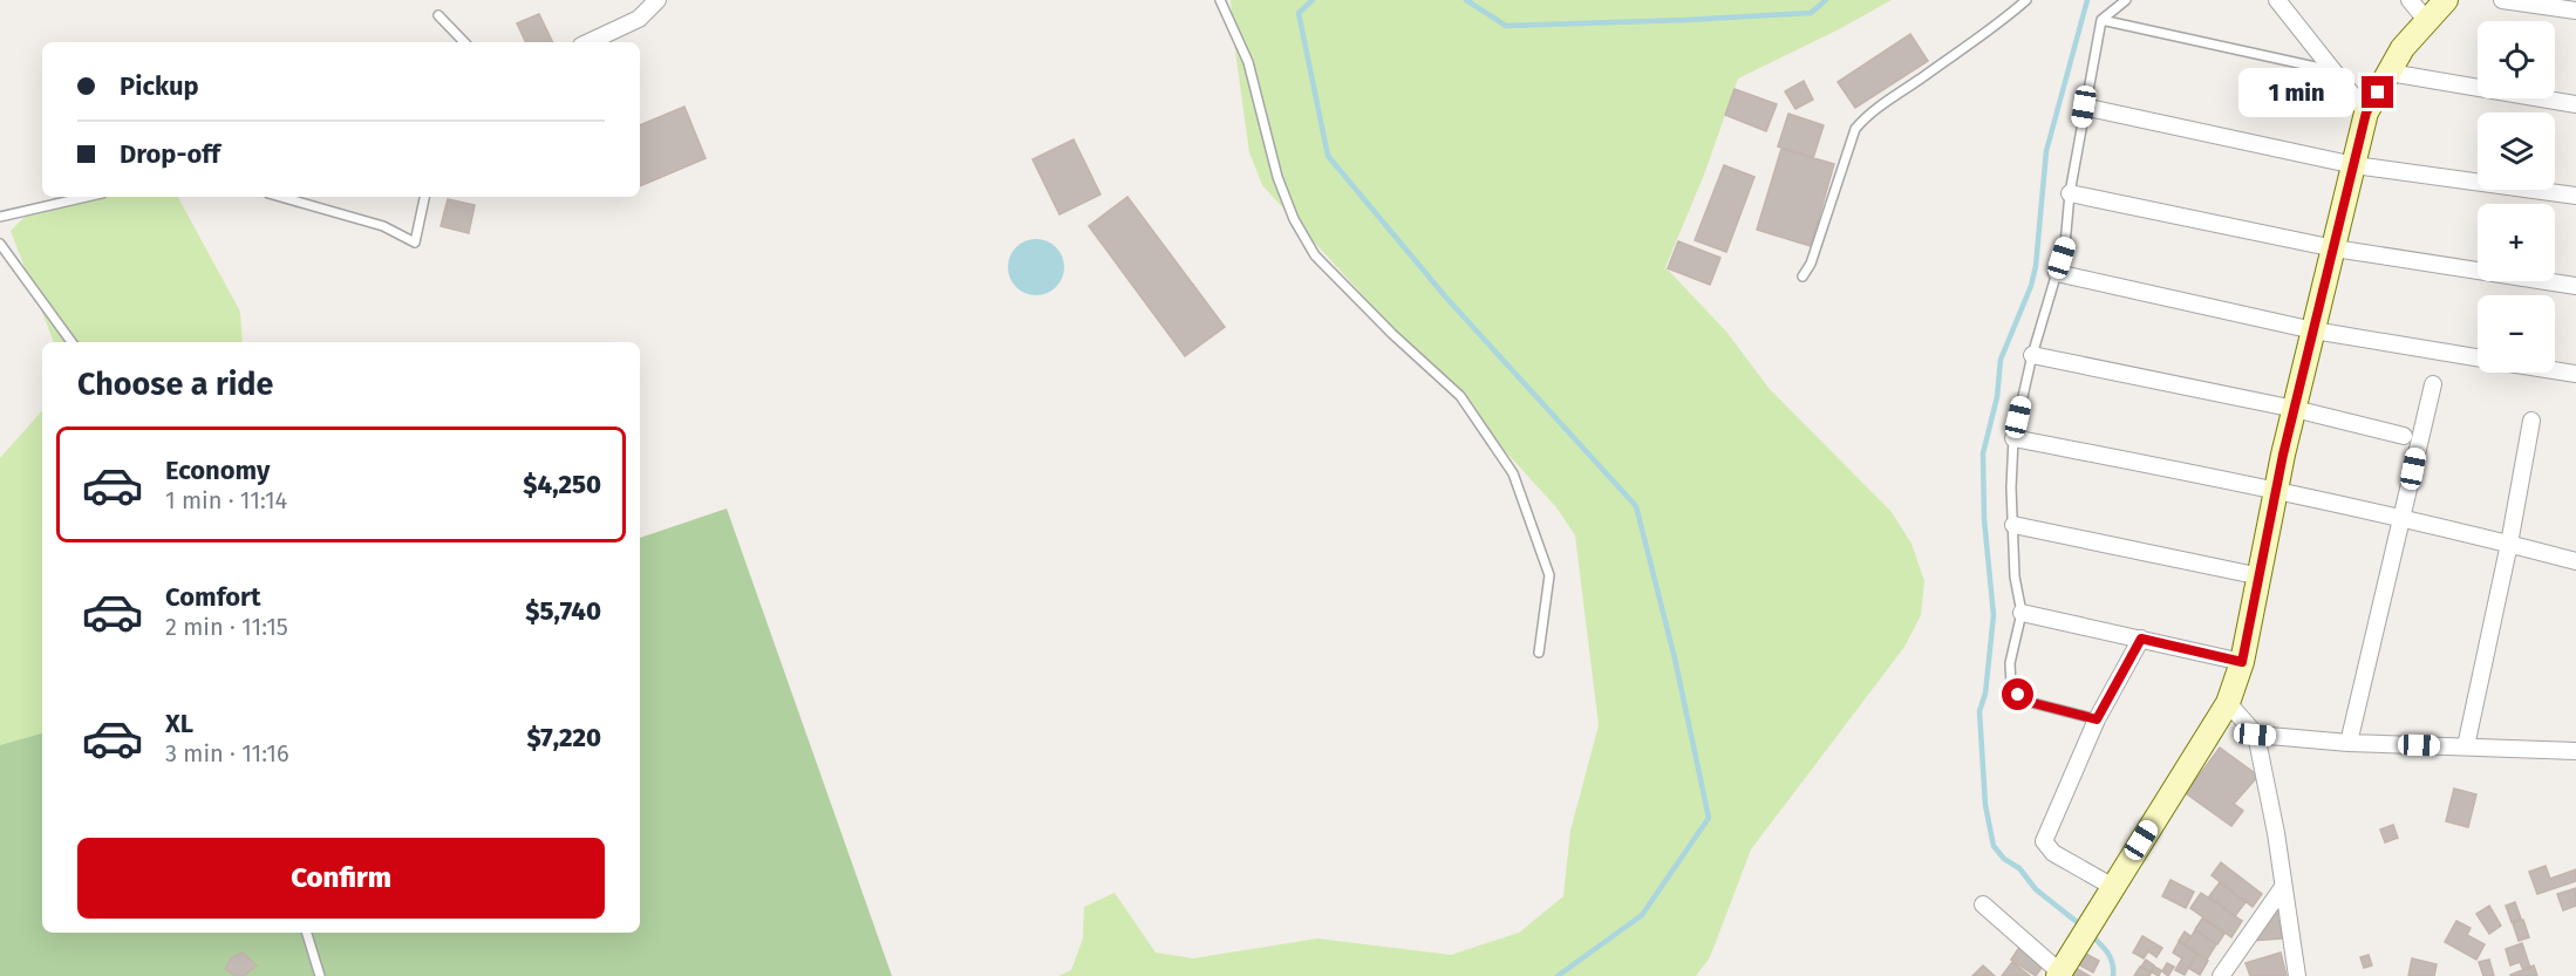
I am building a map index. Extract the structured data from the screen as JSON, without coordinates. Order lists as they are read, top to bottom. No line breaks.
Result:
{"page":{"map_buttons":["+","−"],"banner":["Pickup","Drop-off"],"bubble":"1 min","heading":"Choose a ride","list":[{"name":"Economy","note":"1 min · 11:14","value":"$4,250"},{"name":"Comfort","note":"2 min · 11:15","value":"$5,740"},{"name":"XL","note":"3 min · 11:16","value":"$7,220"}],"buttons":"Confirm"}}
